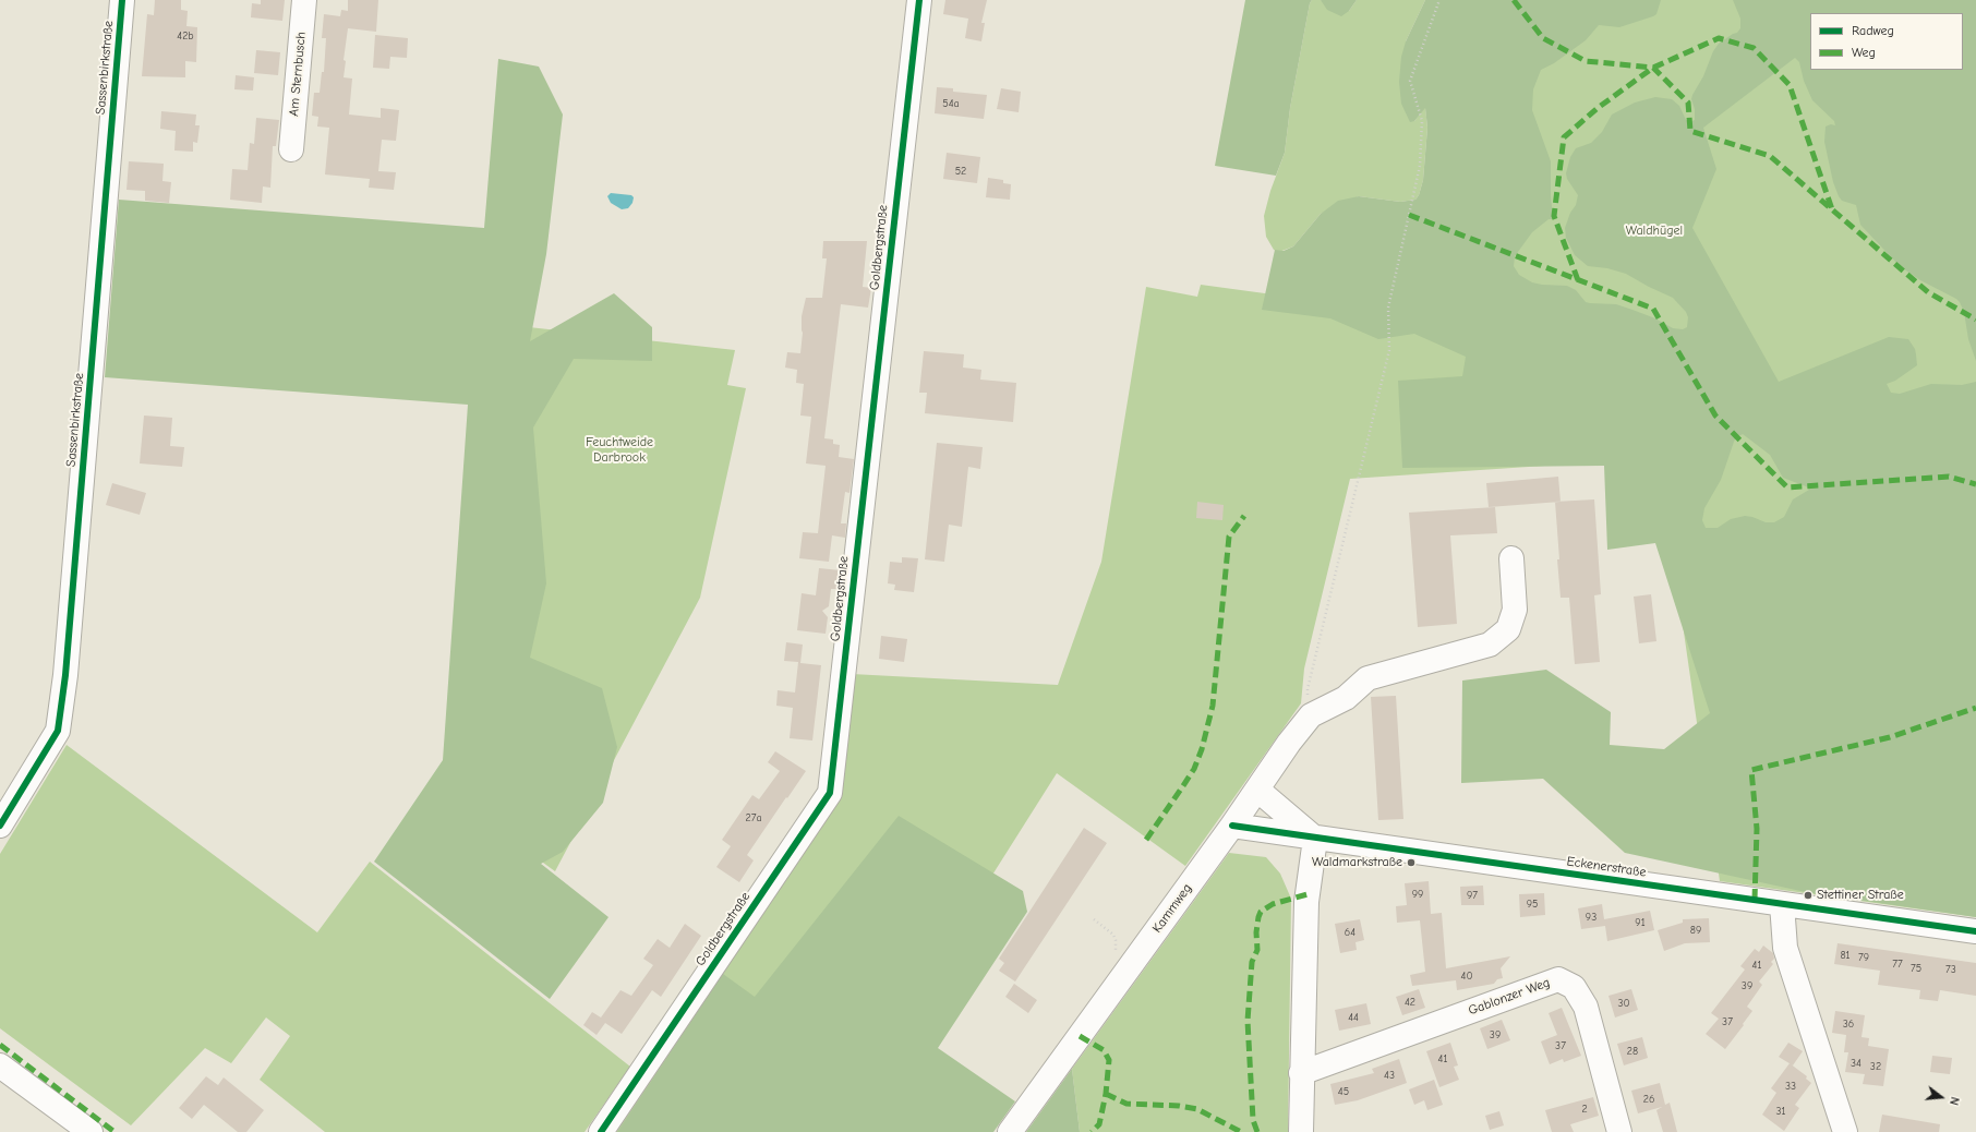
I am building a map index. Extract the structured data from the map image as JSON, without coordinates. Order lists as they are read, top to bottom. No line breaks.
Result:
{"streets":{"street":["Sassenbirkstraße","Am Sternbusch","Goldbergstraße","Eckenerstraße","Kammweg","Gablonzer Weg"]},"crossings":[["Eckenerstraße","Kammweg"]],"parks":["Waldhügel","Feuchtweide Darbrook"],"places":["Waldmarkstraße","Stettiner Straße"],"house_numbers":["42b","54a","52","27a","99","97","95","93","91","89","64","81","79","77","41","75","73","40","39","42","30","44","37","36","39","37","28","41","34","32","43","33","45","26","2","31"],"legend":["Radweg","Weg"],"north":"right"}
